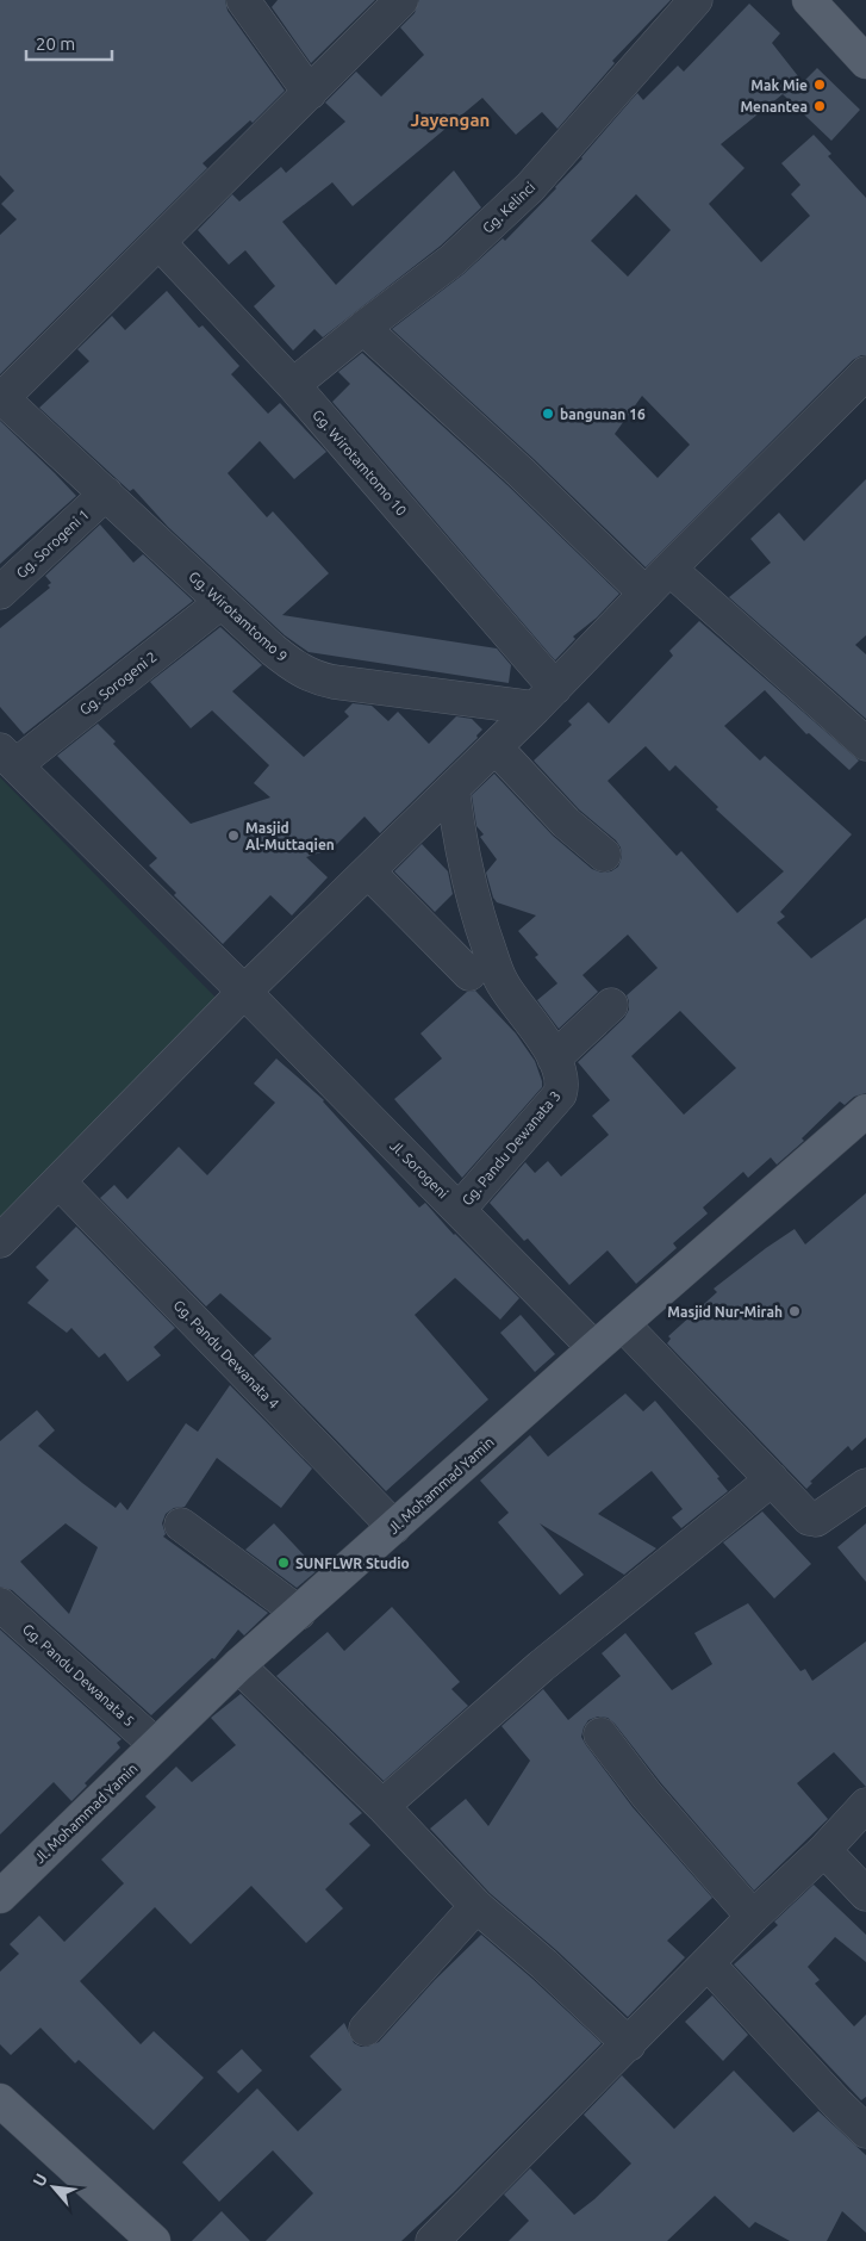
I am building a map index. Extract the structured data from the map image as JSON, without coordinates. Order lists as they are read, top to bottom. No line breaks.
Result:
{"streets":{"main road":["Jl. Mohammad Yamin"],"street":["Gg. Kelinci","Gg. Wirotamtomo 10","Gg. Sorogeni 1","Gg. Wirotamtomo 9","Gg. Sorogeni 2","Gg. Pandu Dewanata 3","Jl. Sorogeni","Gg. Pandu Dewanata 4","Gg. Pandu Dewanata 5"]},"crossings":[["Gg. Kelinci","Gg. Wirotamtomo 10"],["Gg. Wirotamtomo 10","Gg. Wirotamtomo 9"],["Gg. Sorogeni 1","Gg. Wirotamtomo 9"],["Gg. Wirotamtomo 9","Gg. Sorogeni 2"],["Gg. Sorogeni 2","Jl. Sorogeni"],["Gg. Pandu Dewanata 3","Jl. Sorogeni"],["Jl. Sorogeni","Jl. Mohammad Yamin"],["Gg. Pandu Dewanata 4","Jl. Mohammad Yamin"],["Jl. Mohammad Yamin","Gg. Pandu Dewanata 5"]],"districts":["Jayengan"],"places":["Mak Mie","Menantea","bangunan 16","Masjid Al-Muttaqien","Masjid Nur-Mirah","SUNFLWR Studio"],"scale_bar":"20 m","north":"top left"}
